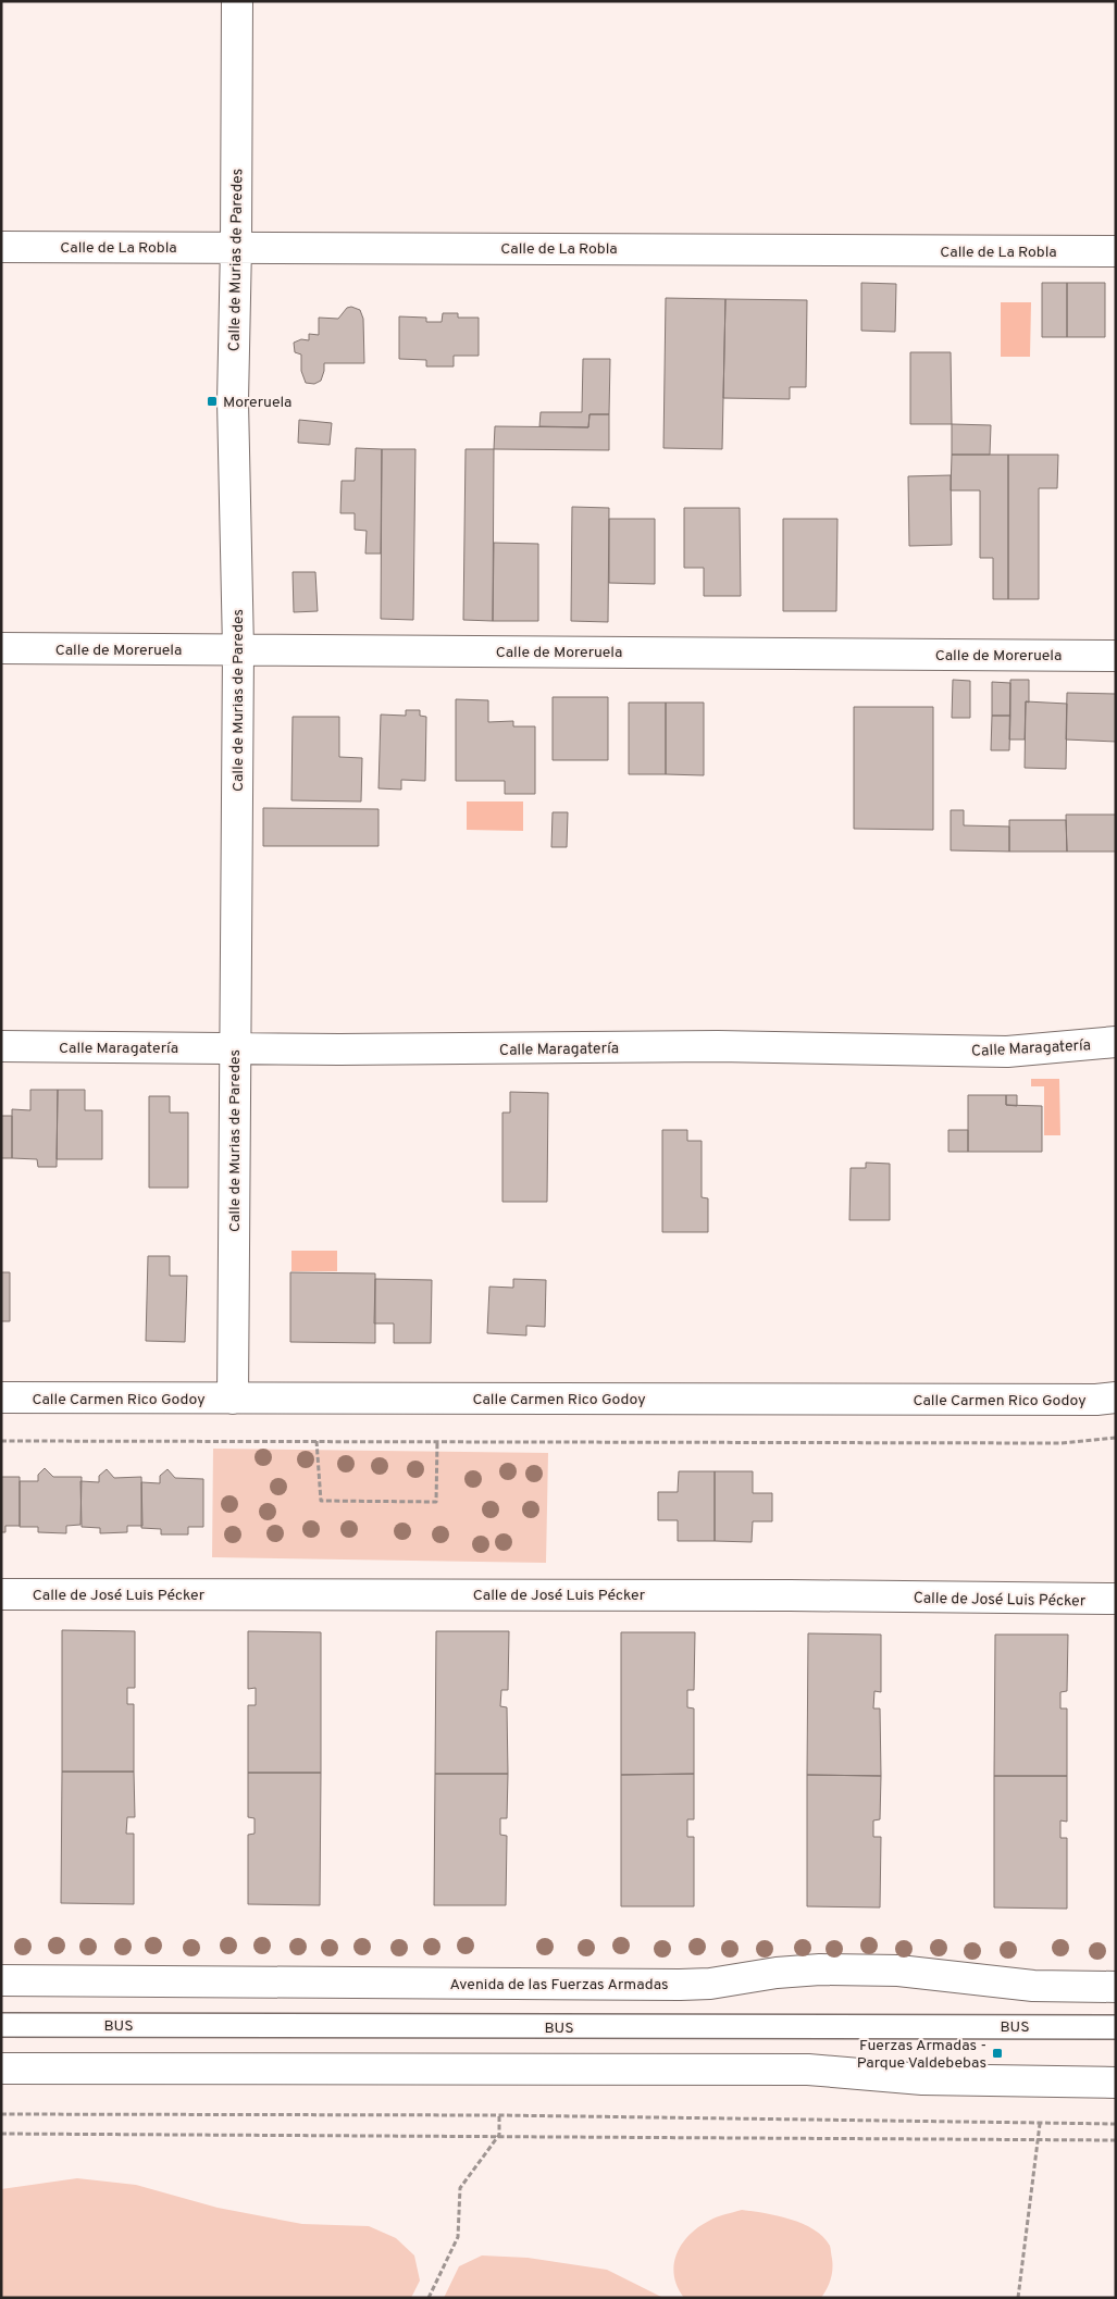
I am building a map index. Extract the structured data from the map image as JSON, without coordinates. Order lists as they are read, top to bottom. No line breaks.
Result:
{"streets":{"street":["Calle de La Robla","Calle de Murias de Paredes","Calle de Moreruela","Calle Maragatería","Calle Carmen Rico Godoy","Calle de José Luis Pécker","Avenida de las Fuerzas Armadas"],"lane":["BUS"]},"crossings":[["Calle de La Robla","Calle de Murias de Paredes"],["Calle de Murias de Paredes","Calle de Moreruela"],["Calle de Murias de Paredes","Calle Maragatería"],["Calle de Murias de Paredes","Calle Carmen Rico Godoy"]],"places":{"transit":["Moreruela","Fuerzas Armadas - Parque Valdebebas"]}}
